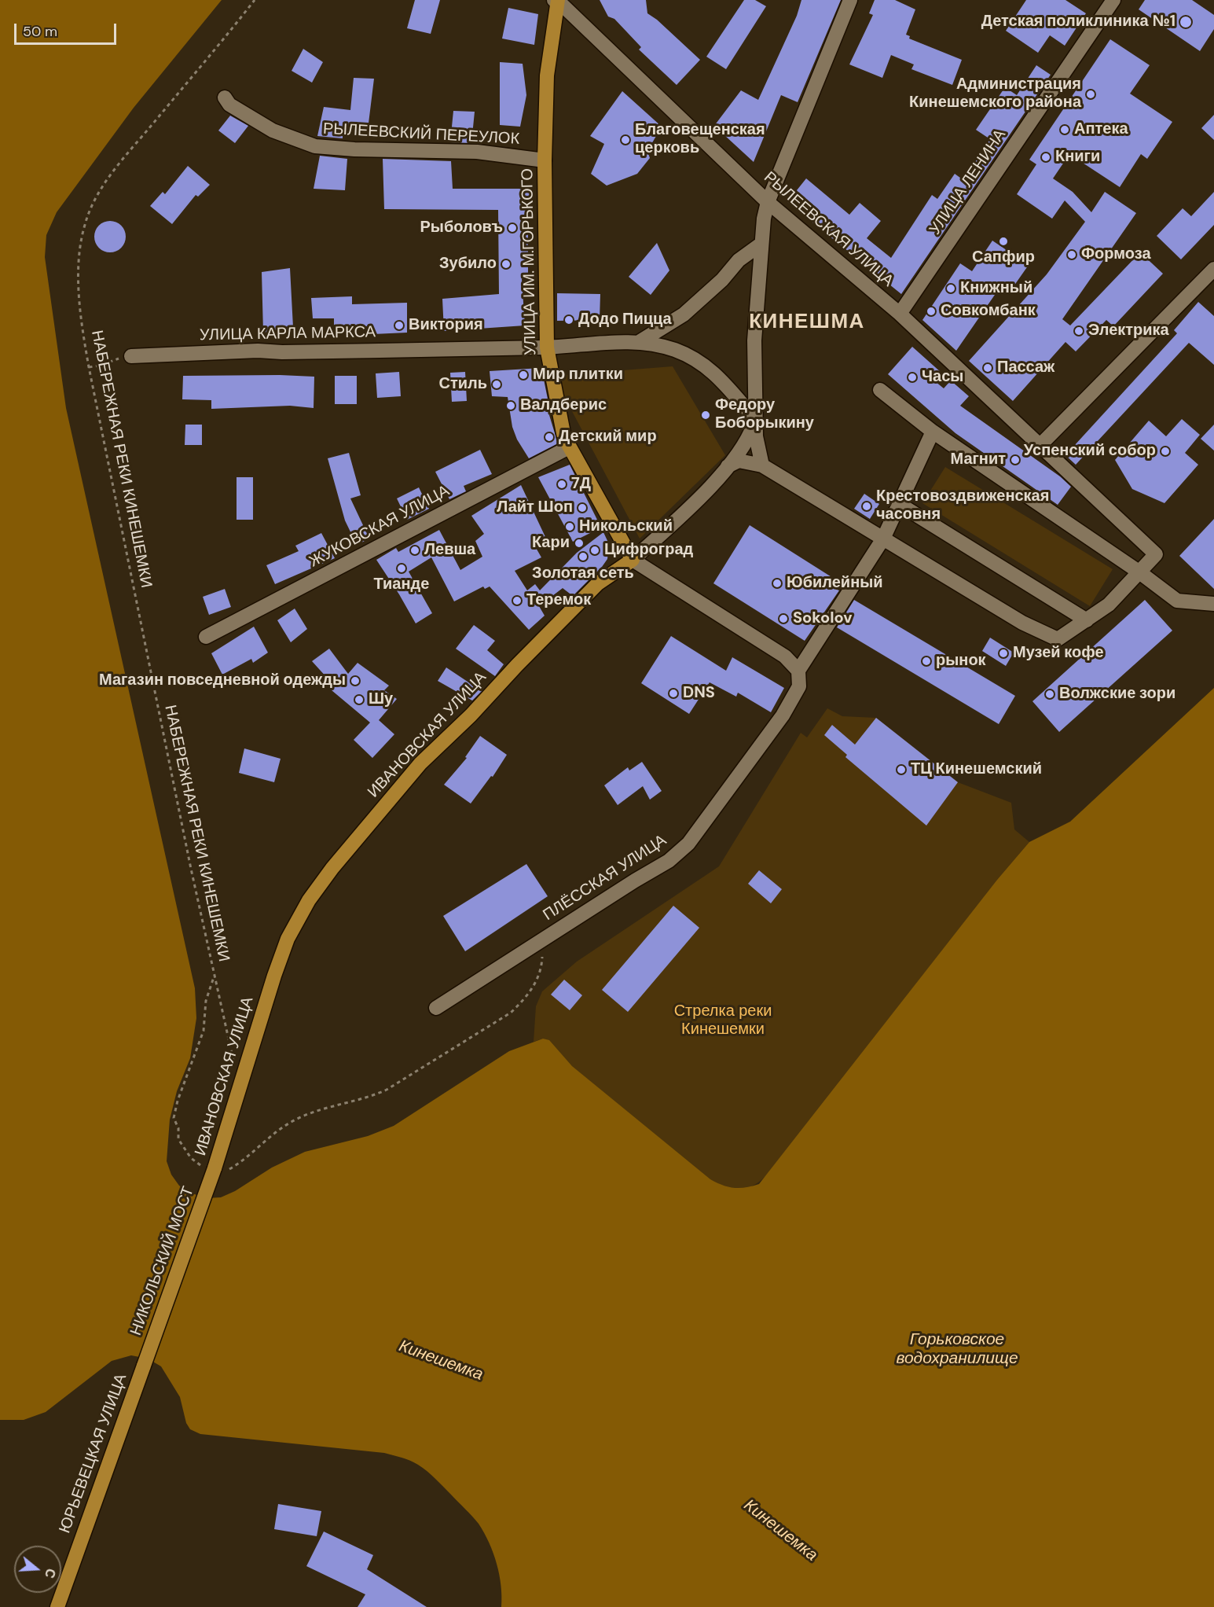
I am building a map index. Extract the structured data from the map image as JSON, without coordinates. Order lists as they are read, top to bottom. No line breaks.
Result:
{"streets":{"main road":["УЛИЦА ИМ. М.ГОРЬКОГО","ИВАНОВСКАЯ УЛИЦА","НИКОЛЬСКИЙ МОСТ","ЮРЬЕВЕЦКАЯ УЛИЦА"],"street":["РЫЛЕЕВСКИЙ ПЕРЕУЛОК","УЛИЦА ЛЕНИНА","РЫЛЕЕВСКАЯ УЛИЦА","УЛИЦА КАРЛА МАРКСА","ЖУКОВСКАЯ УЛИЦА","ПЛЁССКАЯ УЛИЦА"],"path":["НАБЕРЕЖНАЯ РЕКИ КИНЕШЕМКИ"]},"crossings":[["РЫЛЕЕВСКИЙ ПЕРЕУЛОК","УЛИЦА ИМ. М.ГОРЬКОГО"],["УЛИЦА ЛЕНИНА","РЫЛЕЕВСКАЯ УЛИЦА"],["РЫЛЕЕВСКАЯ УЛИЦА","УЛИЦА ИМ. М.ГОРЬКОГО"],["УЛИЦА ИМ. М.ГОРЬКОГО","УЛИЦА КАРЛА МАРКСА"],["УЛИЦА ИМ. М.ГОРЬКОГО","ЖУКОВСКАЯ УЛИЦА"],["УЛИЦА ИМ. М.ГОРЬКОГО","ИВАНОВСКАЯ УЛИЦА"],["УЛИЦА ИМ. М.ГОРЬКОГО","ПЛЁССКАЯ УЛИЦА"],["УЛИЦА КАРЛА МАРКСА","ИВАНОВСКАЯ УЛИЦА"],["НАБЕРЕЖНАЯ РЕКИ КИНЕШЕМКИ","ИВАНОВСКАЯ УЛИЦА"],["НАБЕРЕЖНАЯ РЕКИ КИНЕШЕМКИ","НИКОЛЬСКИЙ МОСТ"],["ИВАНОВСКАЯ УЛИЦА","НИКОЛЬСКИЙ МОСТ"],["НИКОЛЬСКИЙ МОСТ","ЮРЬЕВЕЦКАЯ УЛИЦА"]],"districts":["КИНЕШМА"],"water":["Горьковское водохранилище","Кинешемка"],"parks":["Стрелка реки Кинешемки"],"places":["Детская поликлиника №1","Администрация Кинешемского района","Аптека","Благовещенская церковь","Книги","Рыболовъ","Сапфир","Формоза","Зубило","Книжный","Совкомбанк","Додо Пицца","Виктория","Электрика","Пассаж","Мир плитки","Часы","Стиль","Валдберис","Федору Боборыкину","Детский мир","Успенский собор","Магнит","7Д","Крестовоздвиженская часовня","Лайт Шоп","Никольский","Кари","Левша","Цифроград","Золотая сеть","Тианде","Юбилейный","Теремок","Sokolov","Музей кофе","рынок","Магазин повседневной одежды","DNS","Волжские зори","Шу","ТЦ Кинешемский"],"scale_bar":"50 m","north":"right"}
